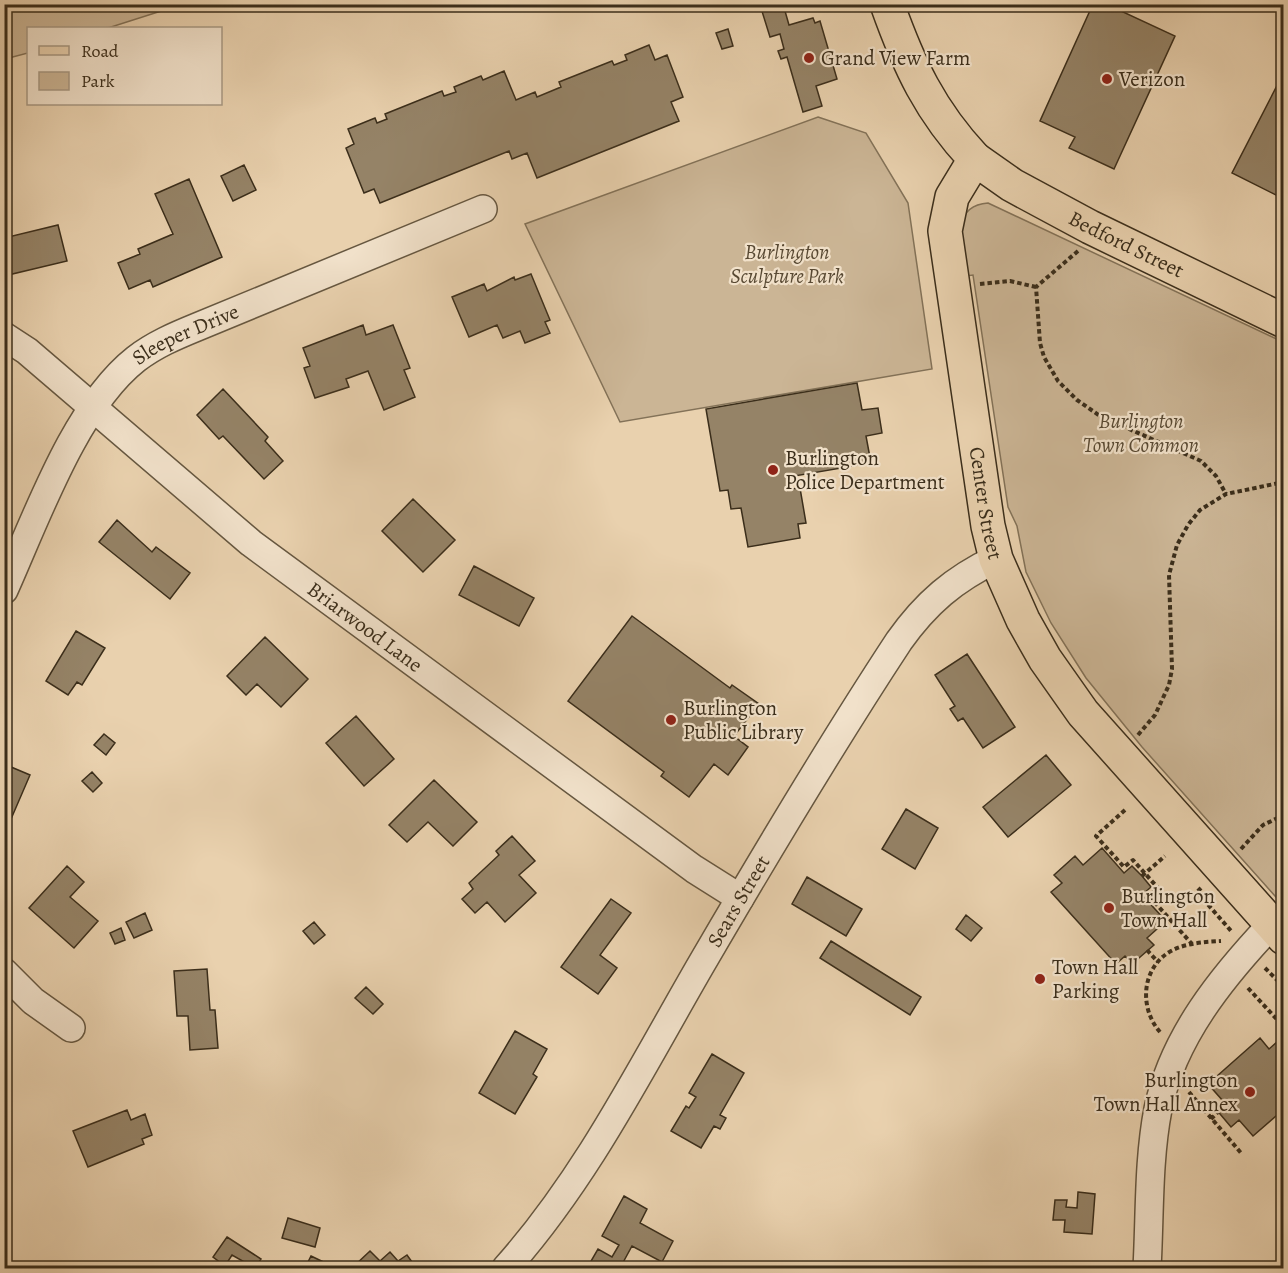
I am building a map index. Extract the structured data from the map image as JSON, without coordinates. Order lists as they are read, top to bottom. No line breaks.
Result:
{"streets":{"main road":["Bedford Street","Center Street"],"street":["Sleeper Drive","Briarwood Lane","Sears Street"]},"crossings":[["Bedford Street","Center Street"],["Sleeper Drive","Briarwood Lane"],["Center Street","Sears Street"],["Briarwood Lane","Sears Street"]],"parks":["Burlington Sculpture Park","Burlington Town Common"],"places":["Grand View Farm","Verizon","Burlington Police Department","Burlington Public Library","Burlington Town Hall","Town Hall Parking","Burlington Town Hall Annex"],"legend":["Road","Park"]}
